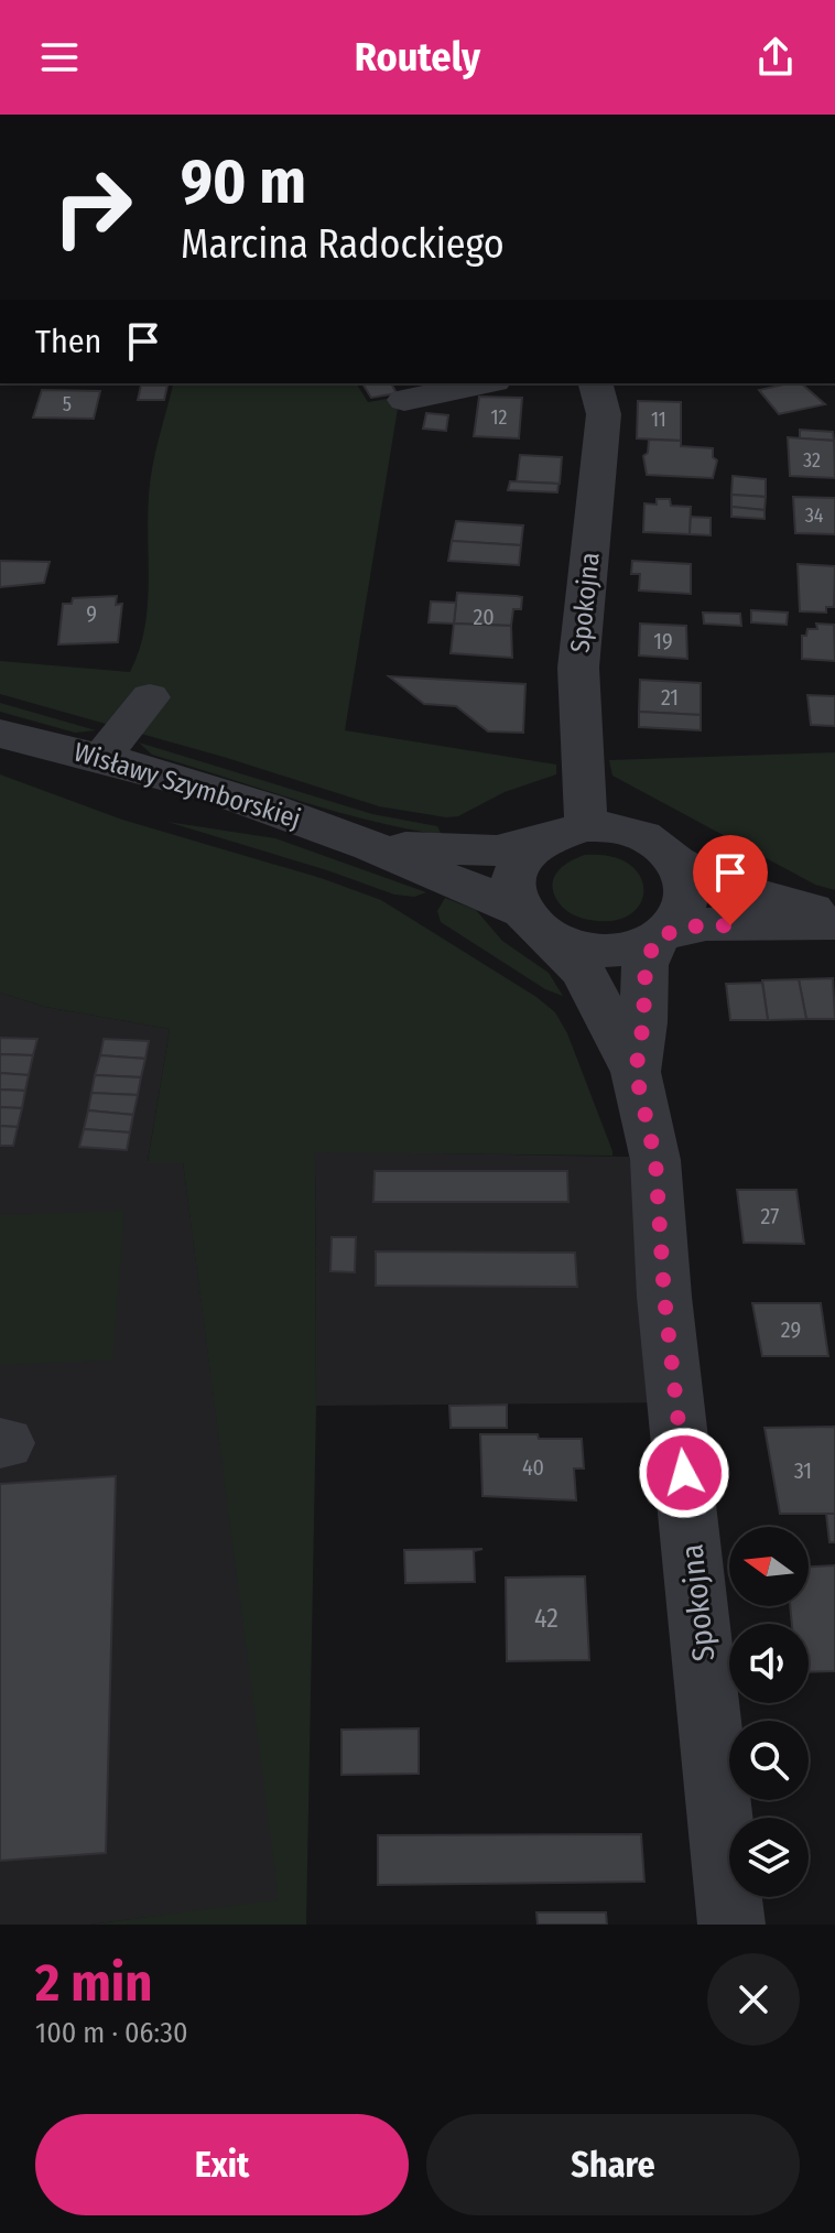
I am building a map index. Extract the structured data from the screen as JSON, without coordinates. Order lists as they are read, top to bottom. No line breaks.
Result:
{"streets":{"street":["Spokojna","Wisławy Szymborskiej"]},"crossings":[["Spokojna","Wisławy Szymborskiej"]],"house_numbers":["5","12","11","32","34","9","20","19","21","27","29","40","31","42"],"north":"left","page":{"header":"Routely","turn":["90 m","Marcina Radockiego"],"then":"Then","heading":["2 min","100 m · 06:30"],"buttons":["Exit","Share"]}}
